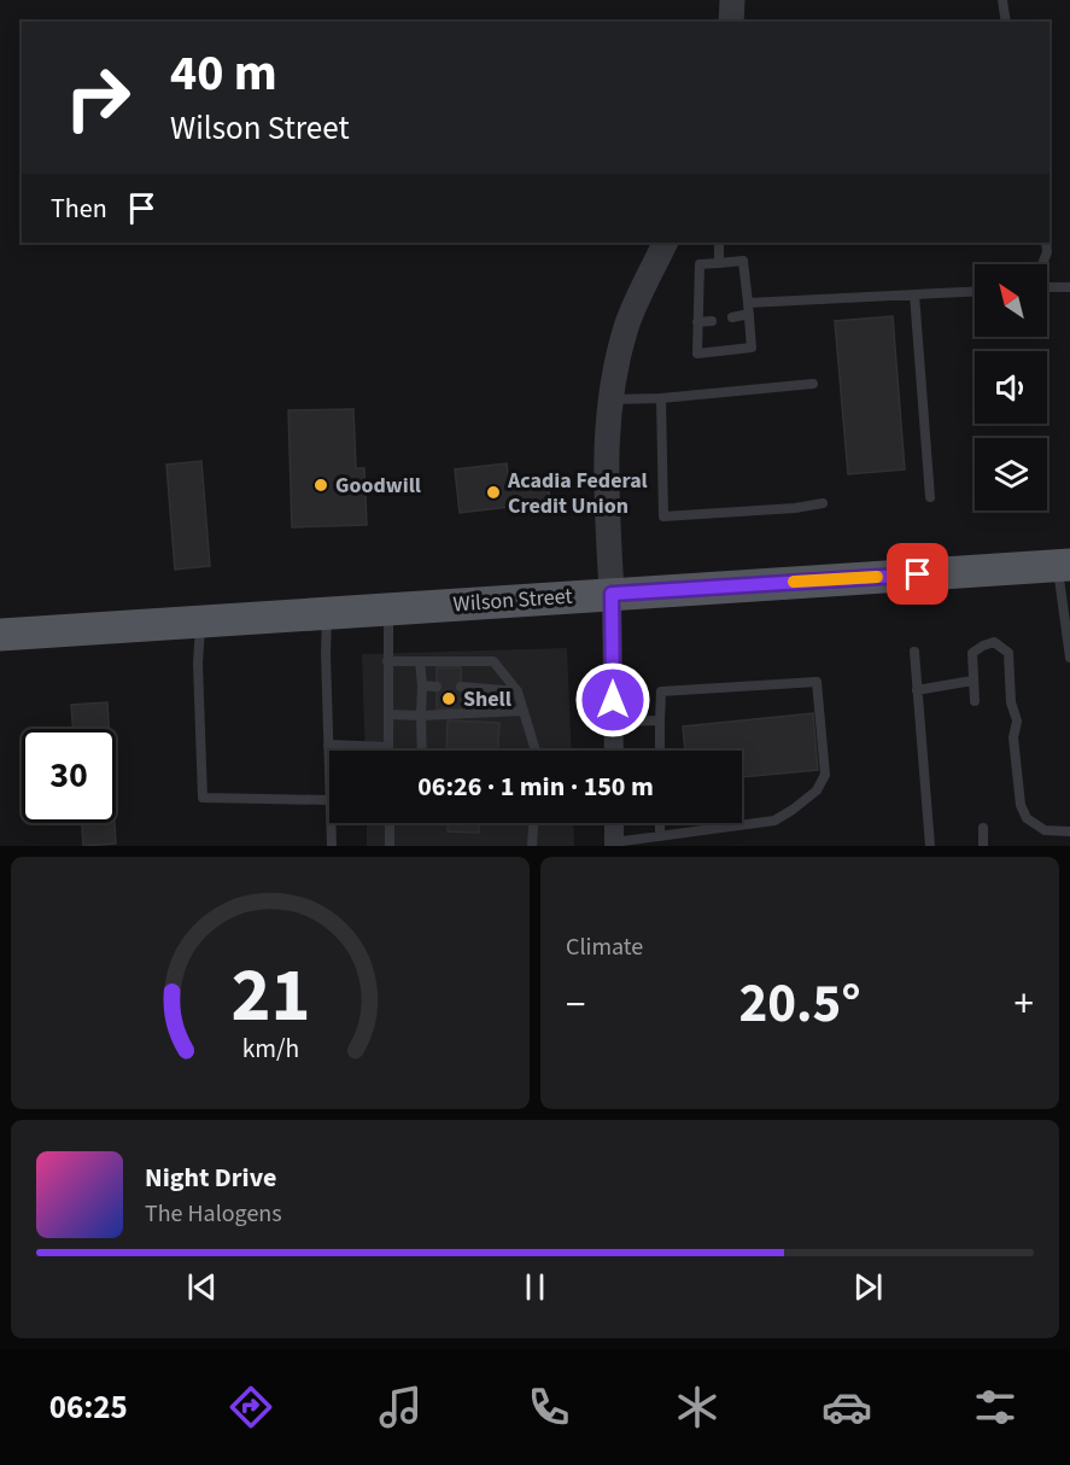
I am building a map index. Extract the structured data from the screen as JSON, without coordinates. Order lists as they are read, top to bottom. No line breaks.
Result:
{"streets":{"main road":["Wilson Street"]},"places":["Goodwill","Acadia Federal Credit Union","Shell"],"north":"top left","page":{"turn":["40 m","Wilson Street"],"then":"Then","limit":"30","trip":"06:26 · 1 min · 150 m","tile":"Climate","heat":["−","20.5°","+"],"song":["Night Drive","The Halogens"],"tabs":"06:25","gauge":["21","km/h"]}}
